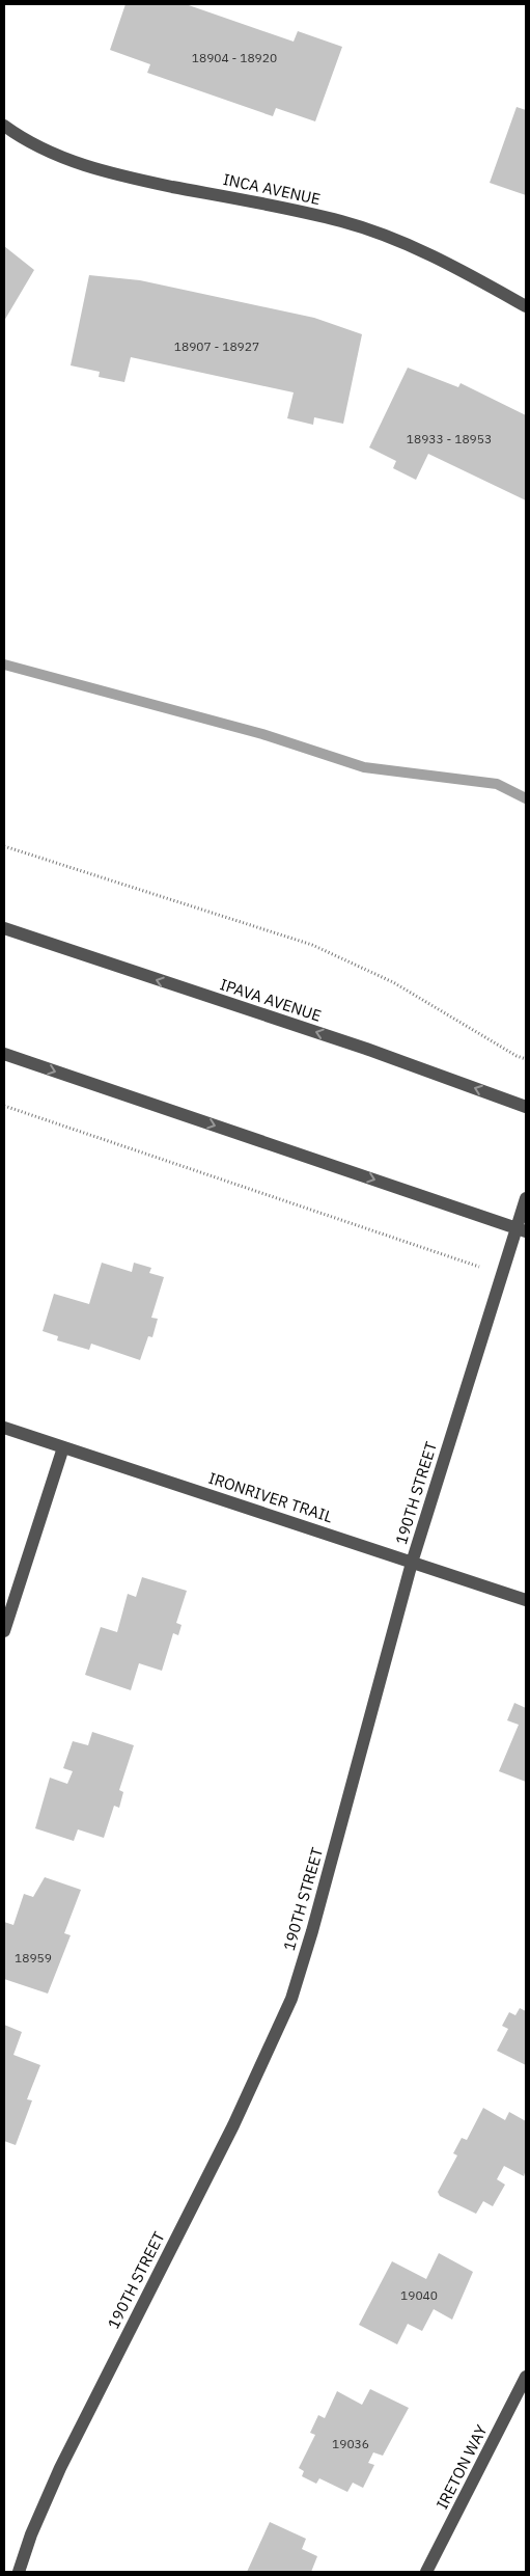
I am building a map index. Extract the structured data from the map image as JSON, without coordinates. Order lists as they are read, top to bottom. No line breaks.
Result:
{"streets":{"street":["INCA AVENUE","IPAVA AVENUE","190TH STREET","IRONRIVER TRAIL","IRETON WAY"]},"crossings":[["190TH STREET","IRONRIVER TRAIL"]],"one_way":["IPAVA AVENUE"],"house_numbers":["18904 - 18920","18907 - 18927","18933 - 18953","18959","19040","19036"]}
